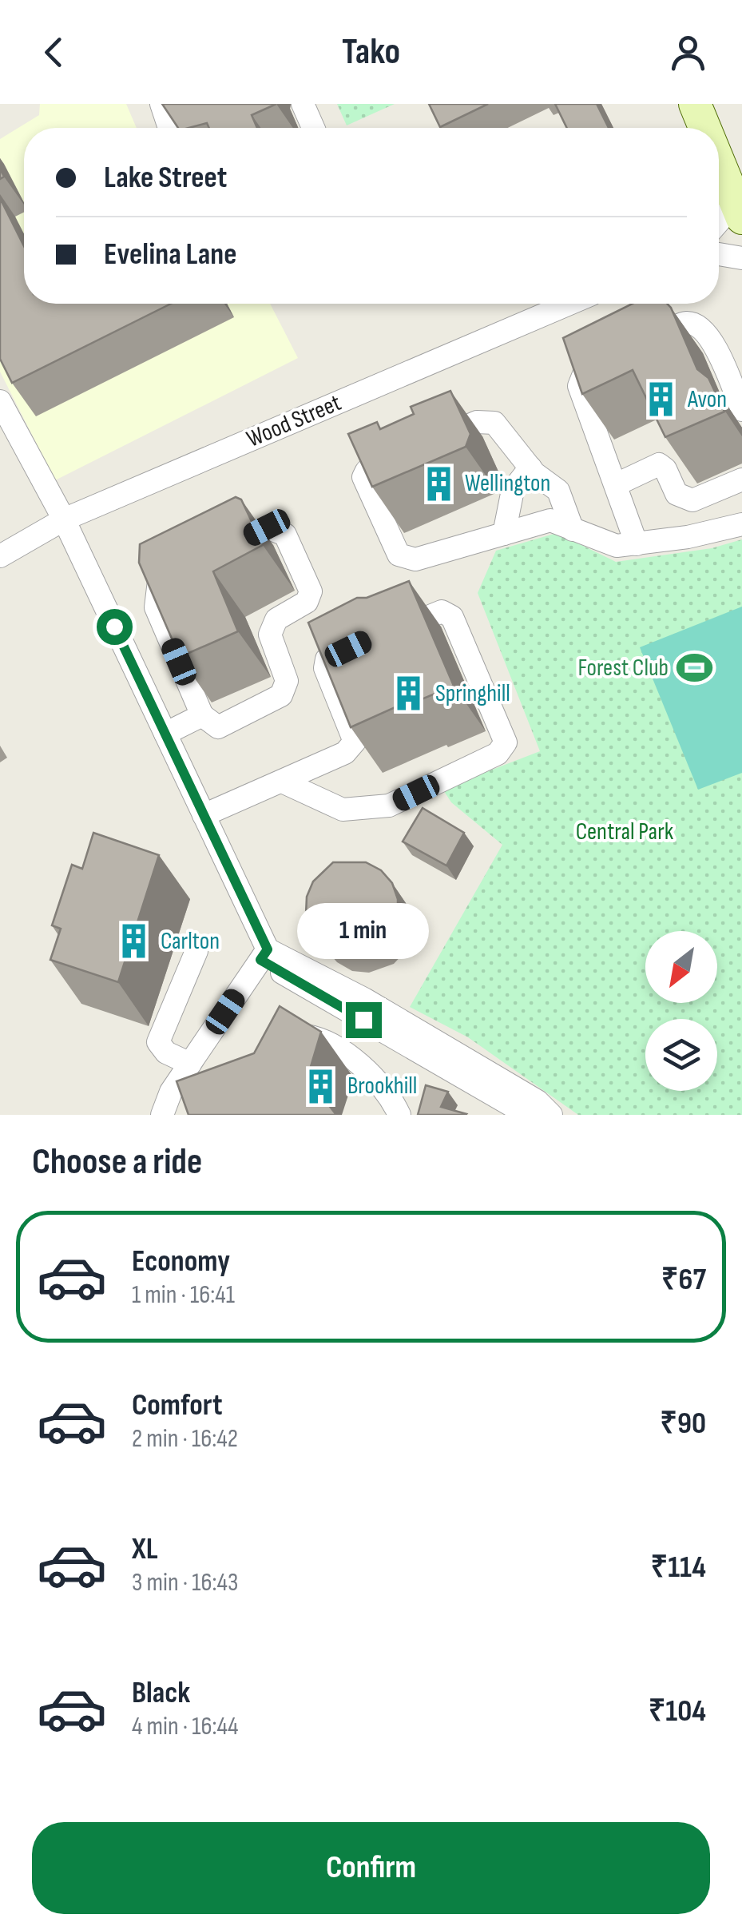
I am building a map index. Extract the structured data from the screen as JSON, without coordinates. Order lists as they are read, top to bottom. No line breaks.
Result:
{"streets":{"street":["Wood Street"]},"parks":["Central Park"],"places":{"building":["Avon","Wellington","Springhill","Carlton","Brookhill"],"sports":["Forest Club"]},"north":"bottom left","page":{"header":"Tako","banner":["Lake Street","Evelina Lane"],"bubble":"1 min","heading":"Choose a ride","list":[{"name":"Economy","note":"1 min · 16:41","value":"₹67"},{"name":"Comfort","note":"2 min · 16:42","value":"₹90"},{"name":"XL","note":"3 min · 16:43","value":"₹114"},{"name":"Black","note":"4 min · 16:44","value":"₹104"}],"buttons":"Confirm"}}
